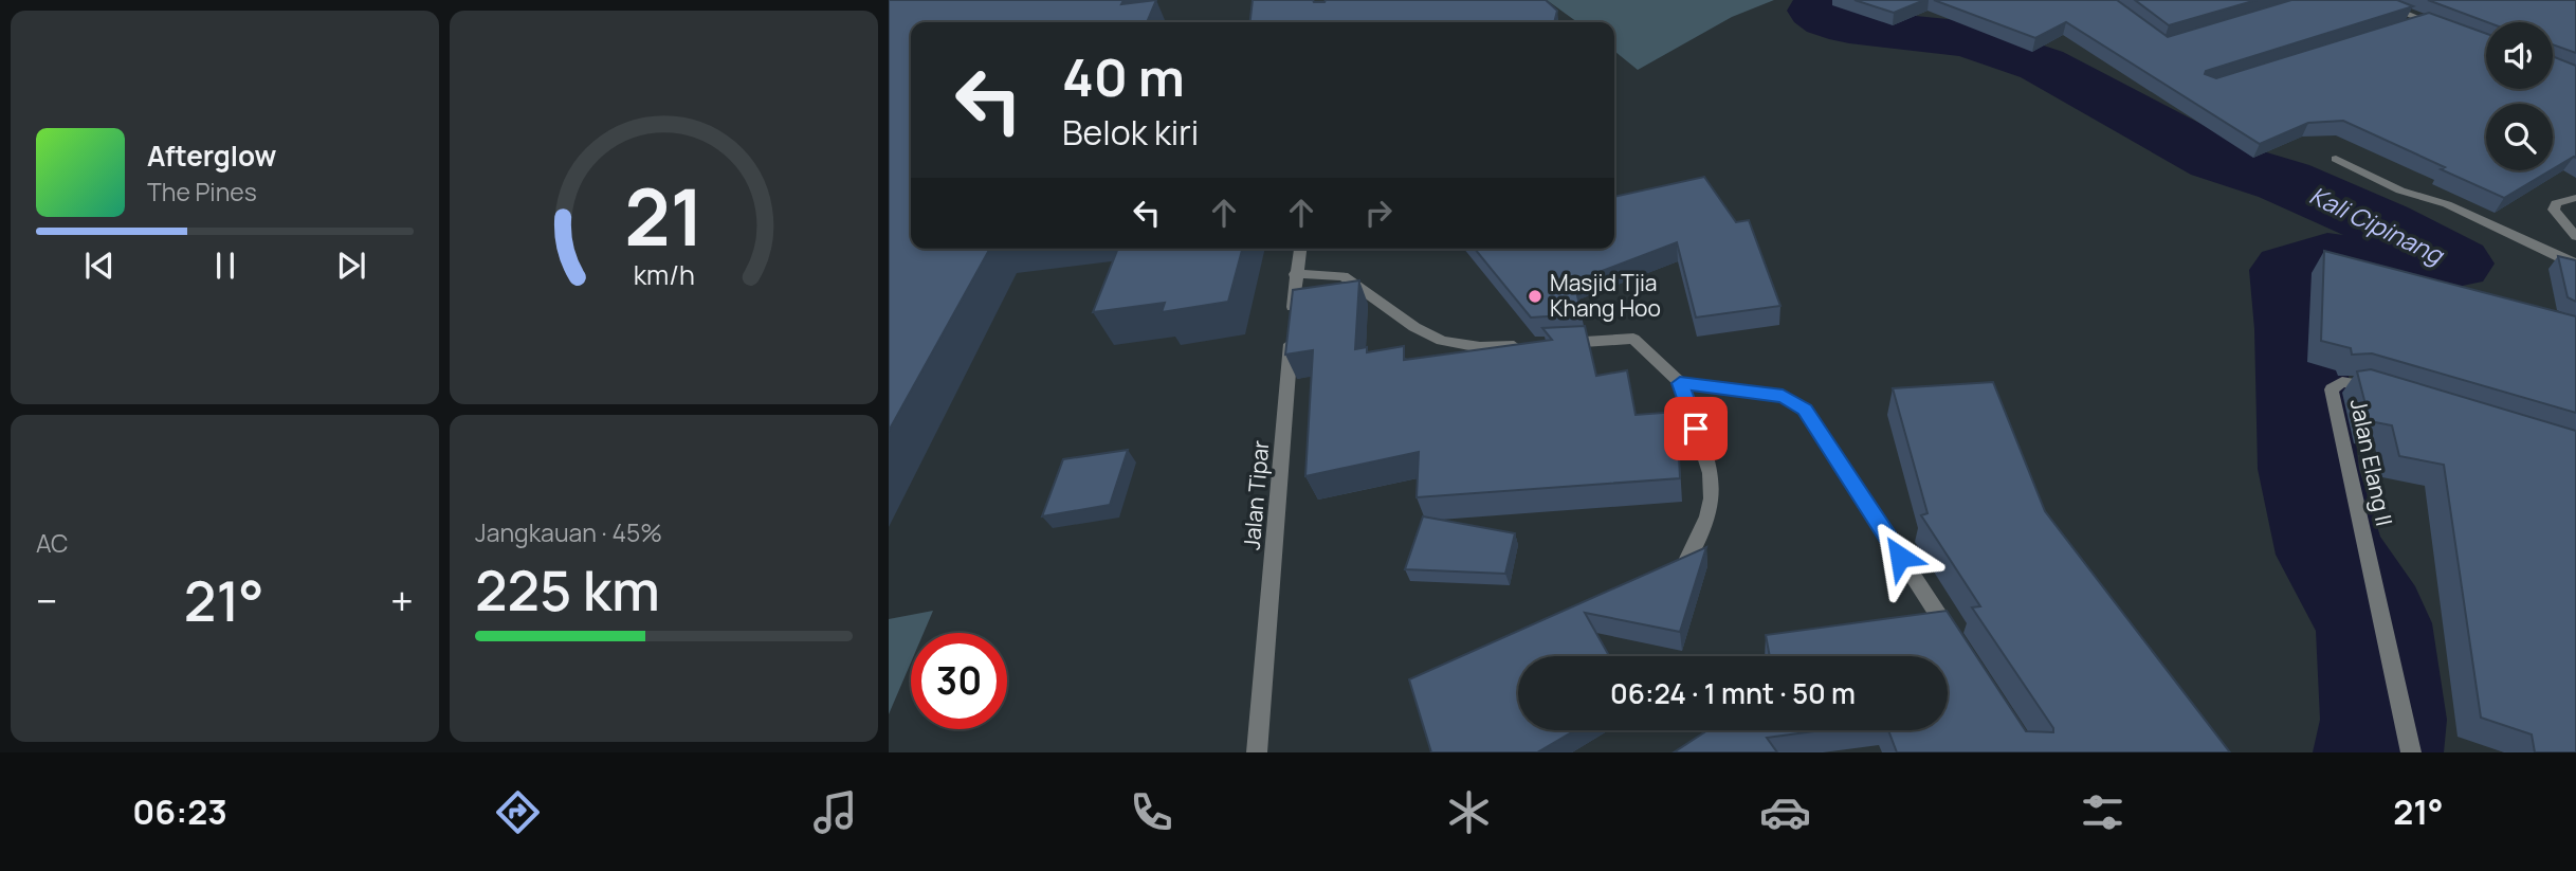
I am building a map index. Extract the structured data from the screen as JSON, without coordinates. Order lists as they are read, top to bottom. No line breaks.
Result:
{"streets":{"street":["Jalan Elang II","Jalan Tipar"]},"water":["Kali Cipinang"],"places":["Masjid Tjia Khang Hoo"],"page":{"turn":["40 m","Belok kiri"],"song":["Afterglow","The Pines"],"tile":["AC",["Jangkauan · 45%","225 km"]],"heat":["−","21°","+"],"limit":"30","trip":"06:24 · 1 mnt · 50 m","tabs":["06:23","21°"],"gauge":["21","km/h"]}}
